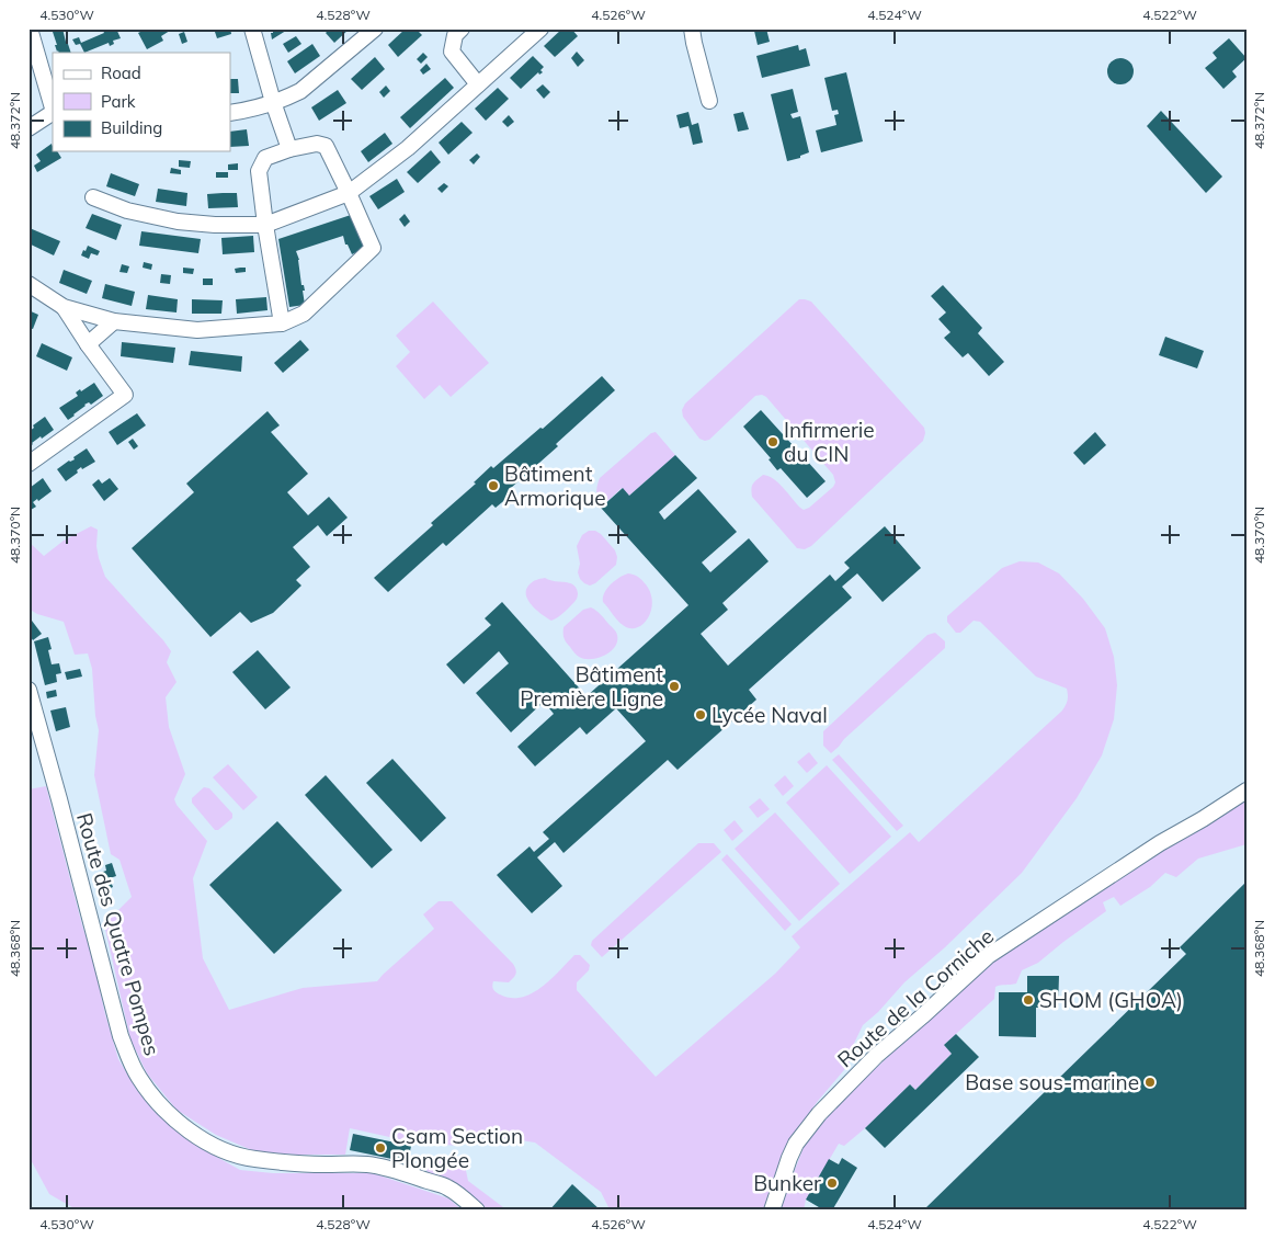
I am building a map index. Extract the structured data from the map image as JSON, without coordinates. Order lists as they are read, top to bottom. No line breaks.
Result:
{"streets":{"street":["Route des Quatre Pompes","Route de la Corniche"]},"places":["Infirmerie du CIN","Bâtiment Armorique","Bâtiment Première Ligne","Lycée Naval","SHOM (GHOA)","Base sous-marine","Csam Section Plongée","Bunker"],"legend":["Road","Park","Building"],"coordinates":["4.530°W","4.528°W","4.526°W","4.524°W","4.522°W","48.372°N","48.370°N","48.368°N"]}
